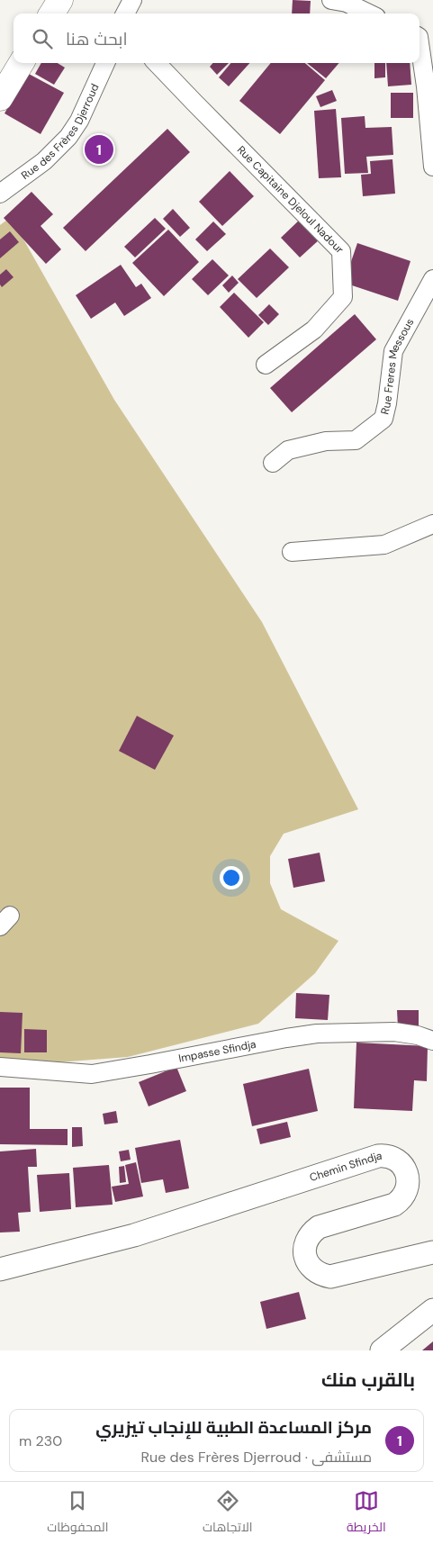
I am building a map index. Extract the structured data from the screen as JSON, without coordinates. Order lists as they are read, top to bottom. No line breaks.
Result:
{"streets":{"street":["Rue des Frères Djerroud","Rue Capitaine Djeloul Nadour","Rue Freres Messous","Impasse Sfindja","Chemin Sfindja"]},"page":{"search":"ابحث هنا","pins":"1","heading":"بالقرب منك","list":[{"mark":"1","name":"مركز المساعدة الطبية للإنجاب تيزيري","note":"مستشفى · Rue des Frères Djerroud","value":"230 m"}],"nav":["الخريطة","الاتجاهات","المحفوظات"]}}
